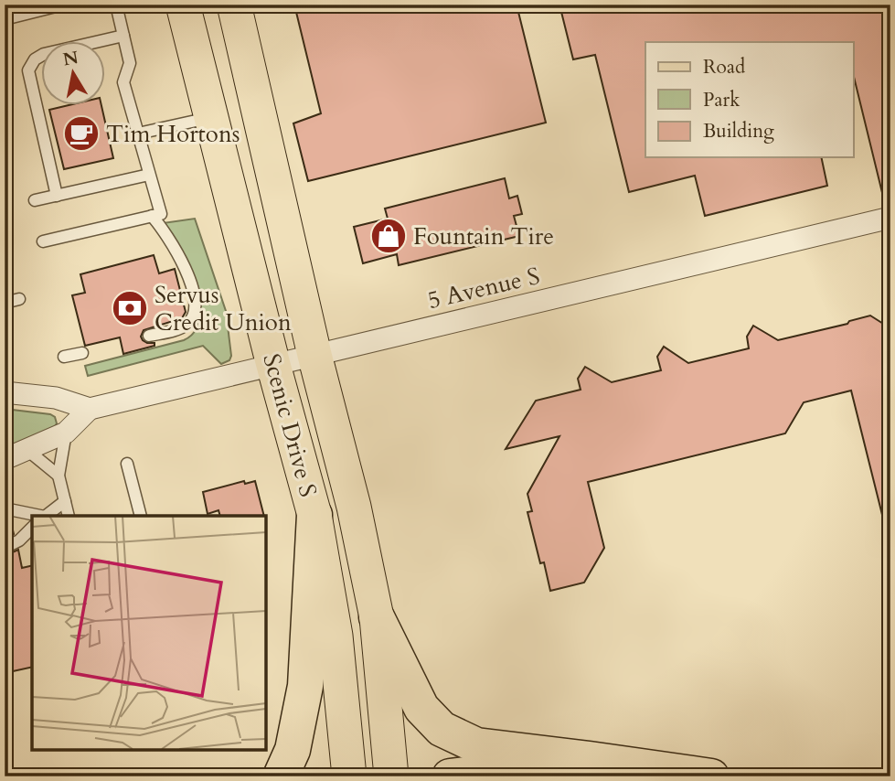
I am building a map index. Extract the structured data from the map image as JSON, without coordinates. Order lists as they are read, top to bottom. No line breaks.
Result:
{"streets":{"main road":["Scenic Drive S"],"street":["5 Avenue S"]},"crossings":[["5 Avenue S","Scenic Drive S"]],"places":{"cafe":["Tim Hortons"],"shop":["Fountain Tire"],"bank":["Servus Credit Union"]},"legend":["Road","Park","Building"],"north":"top"}
